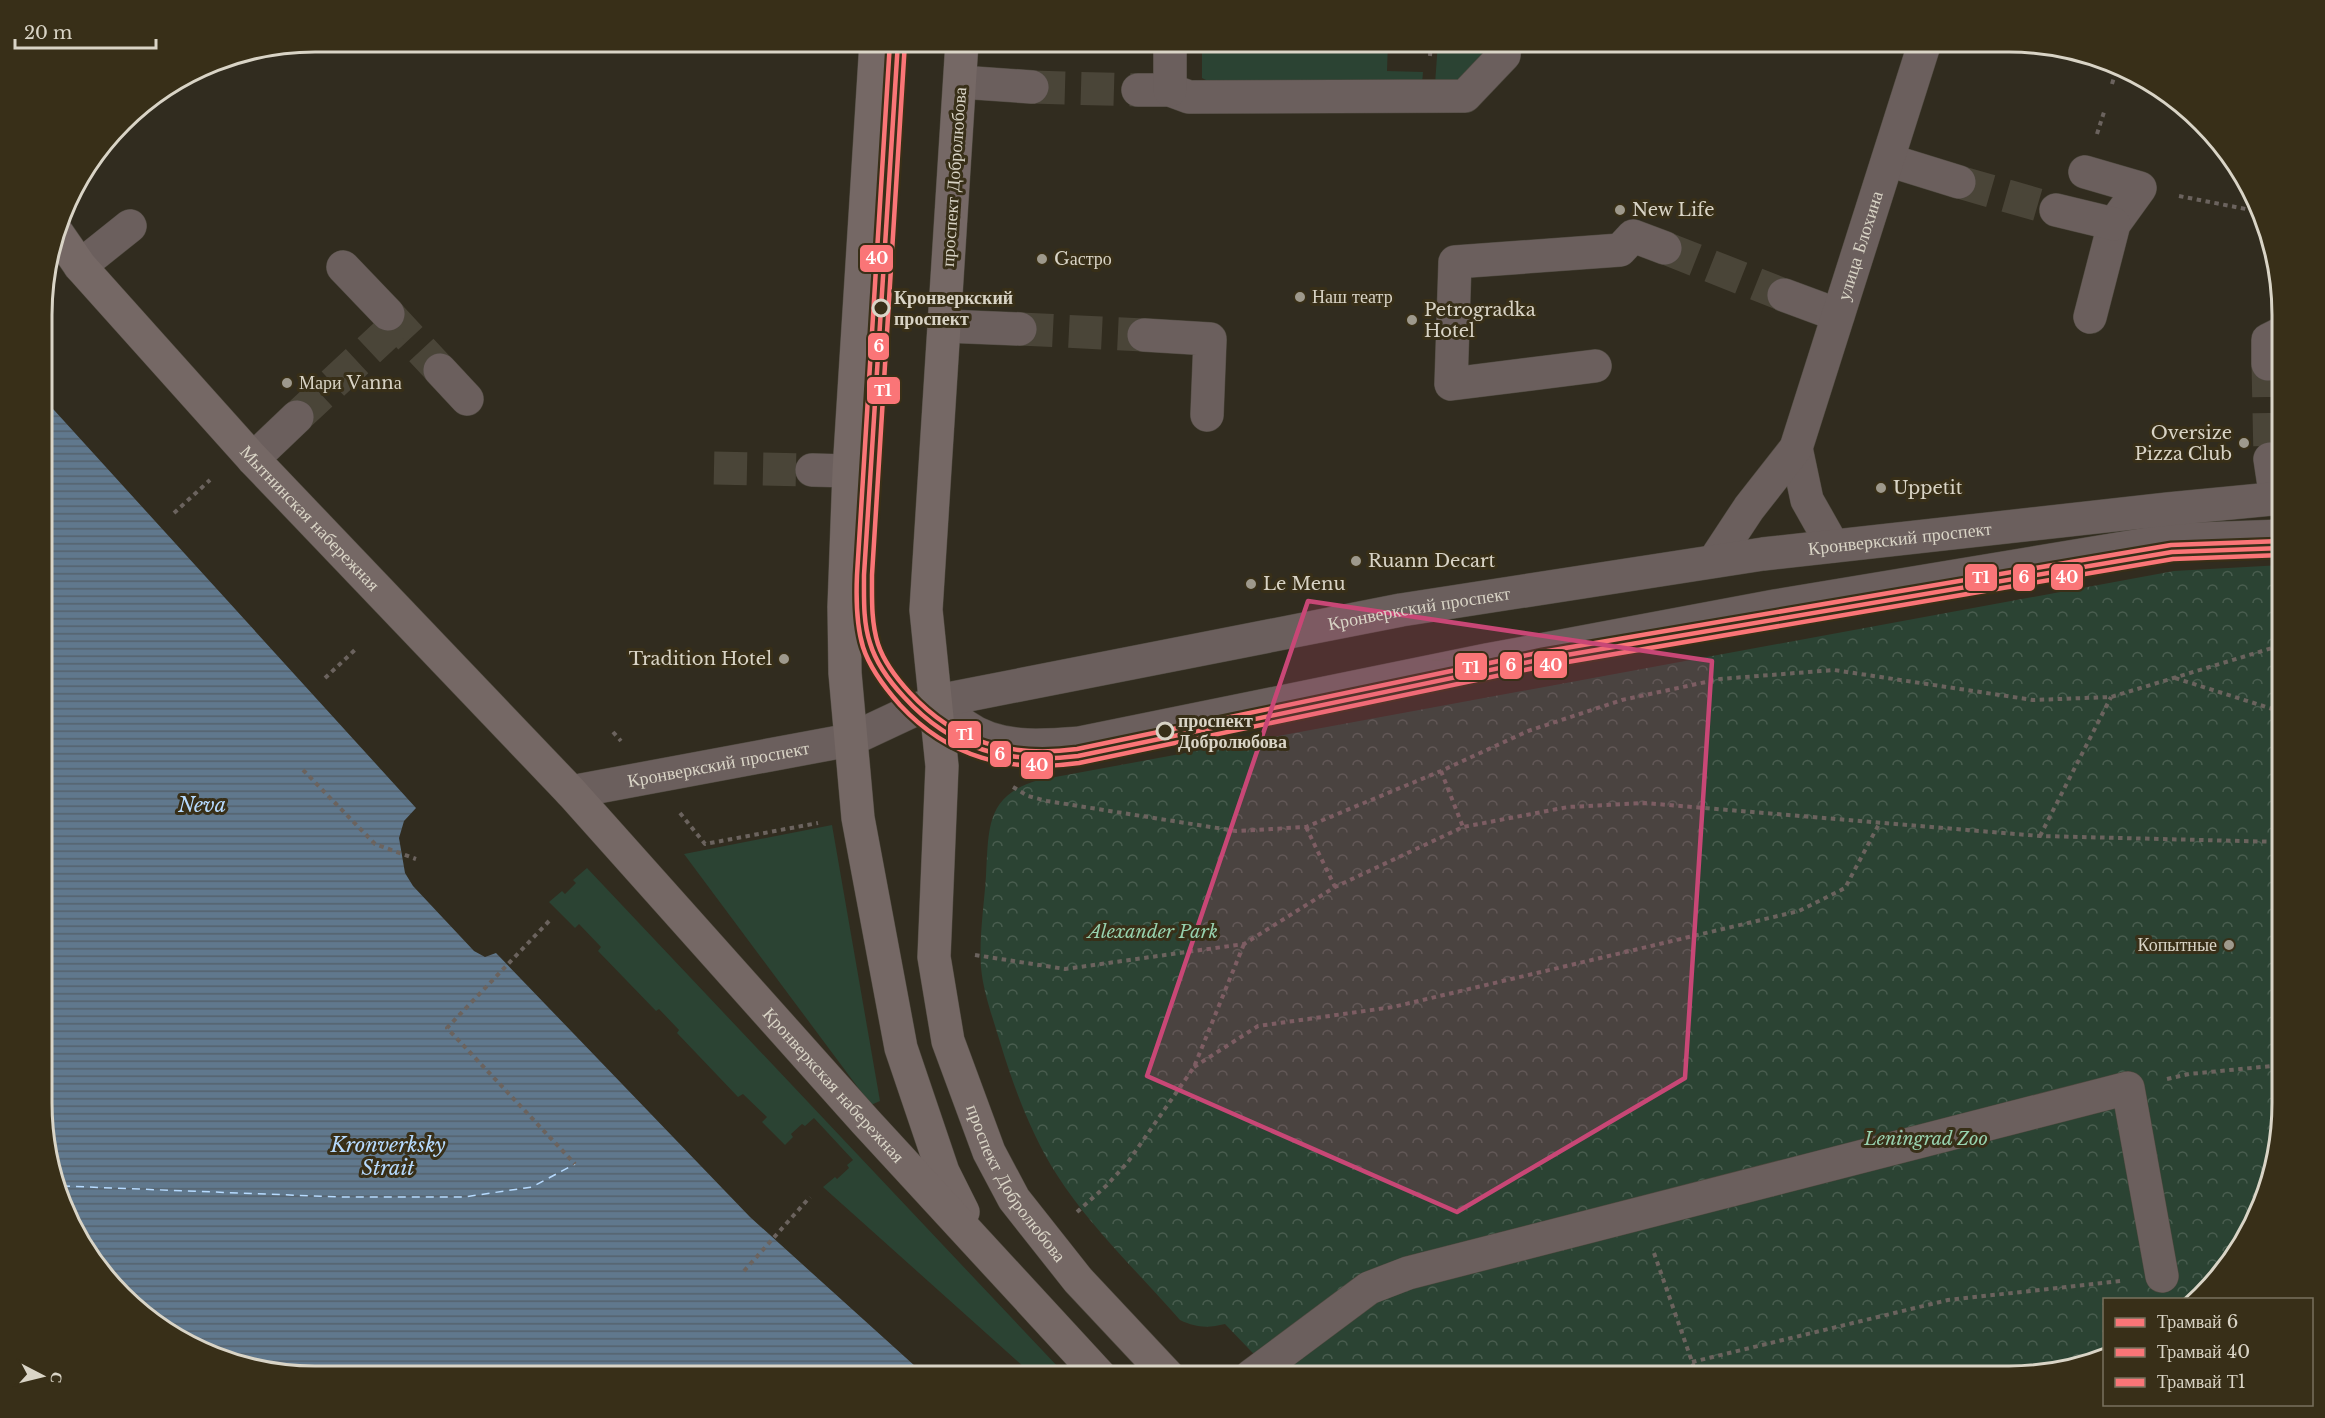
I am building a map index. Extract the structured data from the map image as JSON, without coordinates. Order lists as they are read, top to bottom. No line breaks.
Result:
{"streets":{"main road":["проспект Добролюбова","Мытнинская набережная","Кронверкская набережная"],"street":["улица Блохина","Кронверкский проспект"]},"crossings":[["проспект Добролюбова","Кронверкский проспект"],["улица Блохина","Кронверкский проспект"],["Мытнинская набережная","Кронверкский проспект"],["Мытнинская набережная","Кронверкская набережная"],["Кронверкский проспект","Кронверкская набережная"]],"water":["Neva","Kronverksky Strait"],"parks":["Alexander Park","Leningrad Zoo"],"places":["New Life","Gастро","Наш театр","Кронверкский проспект","Petrogradka Hotel","Мари Vаnnа","Oversize Pizza Club","Uppetit","Ruann Decart","Le Menu","Tradition Hotel","проспект Добролюбова","Копытные"],"lines":["tram line 6","tram line 40","tram line Т1"],"legend":["Трамвай 6","Трамвай 40","Трамвай Т1"],"scale_bar":"20 m","north":"right"}
